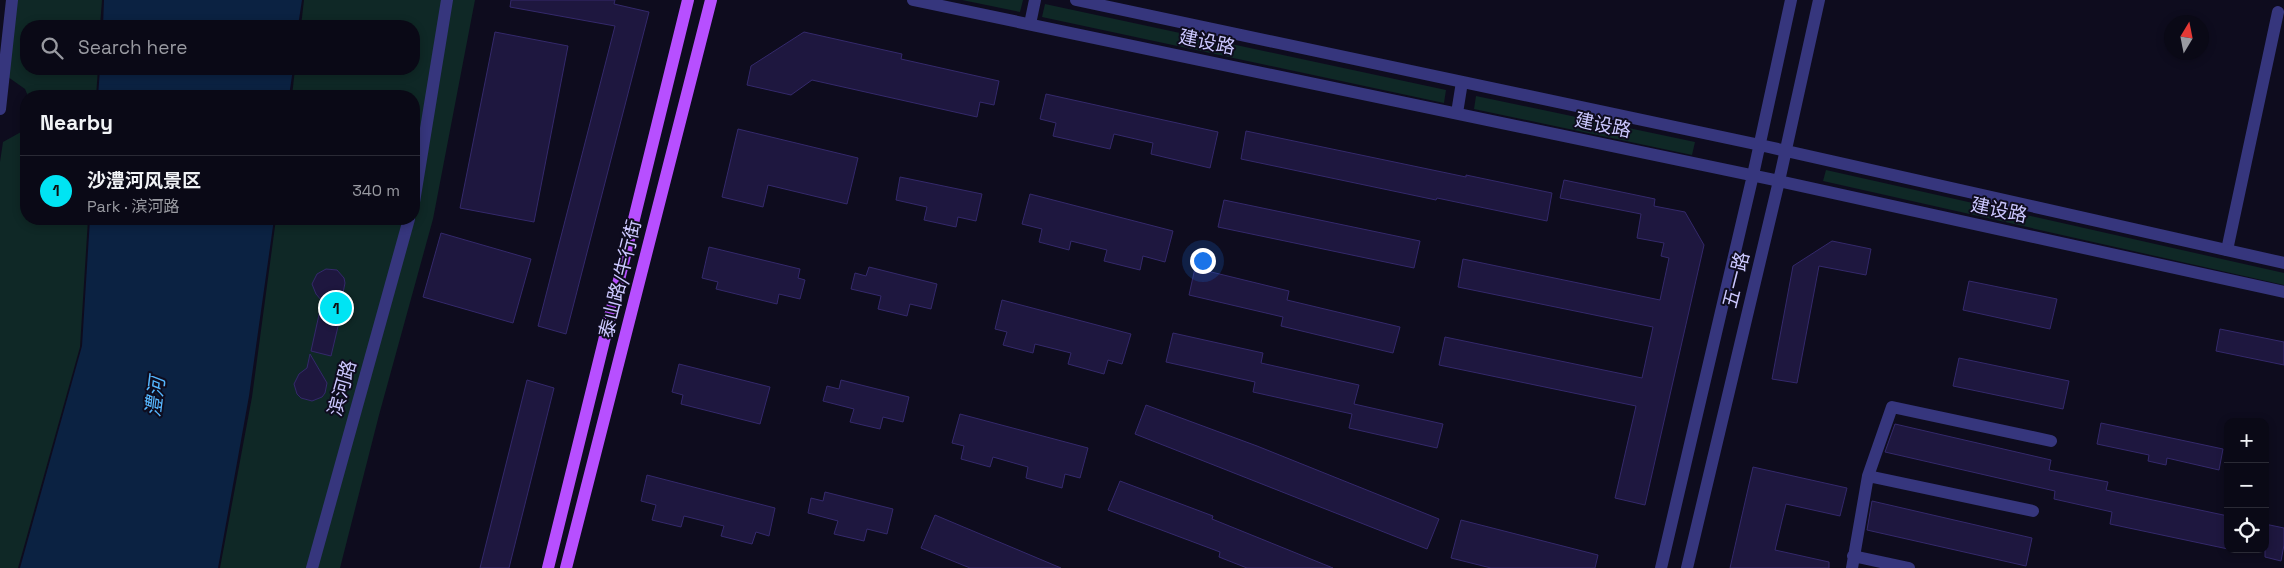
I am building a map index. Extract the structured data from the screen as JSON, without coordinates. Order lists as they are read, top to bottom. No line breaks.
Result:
{"streets":{"main road":["泰山路/牛行街"],"street":["建设路","五一路","滨河路"]},"crossings":[["建设路","五一路"]],"water":["澧河"],"north":"top","page":{"search":"Search here","heading":"Nearby","list":[{"mark":"1","name":"沙澧河风景区","note":"Park · 滨河路","value":"340 m"}],"pins":"1","map_buttons":["+","−"]}}
